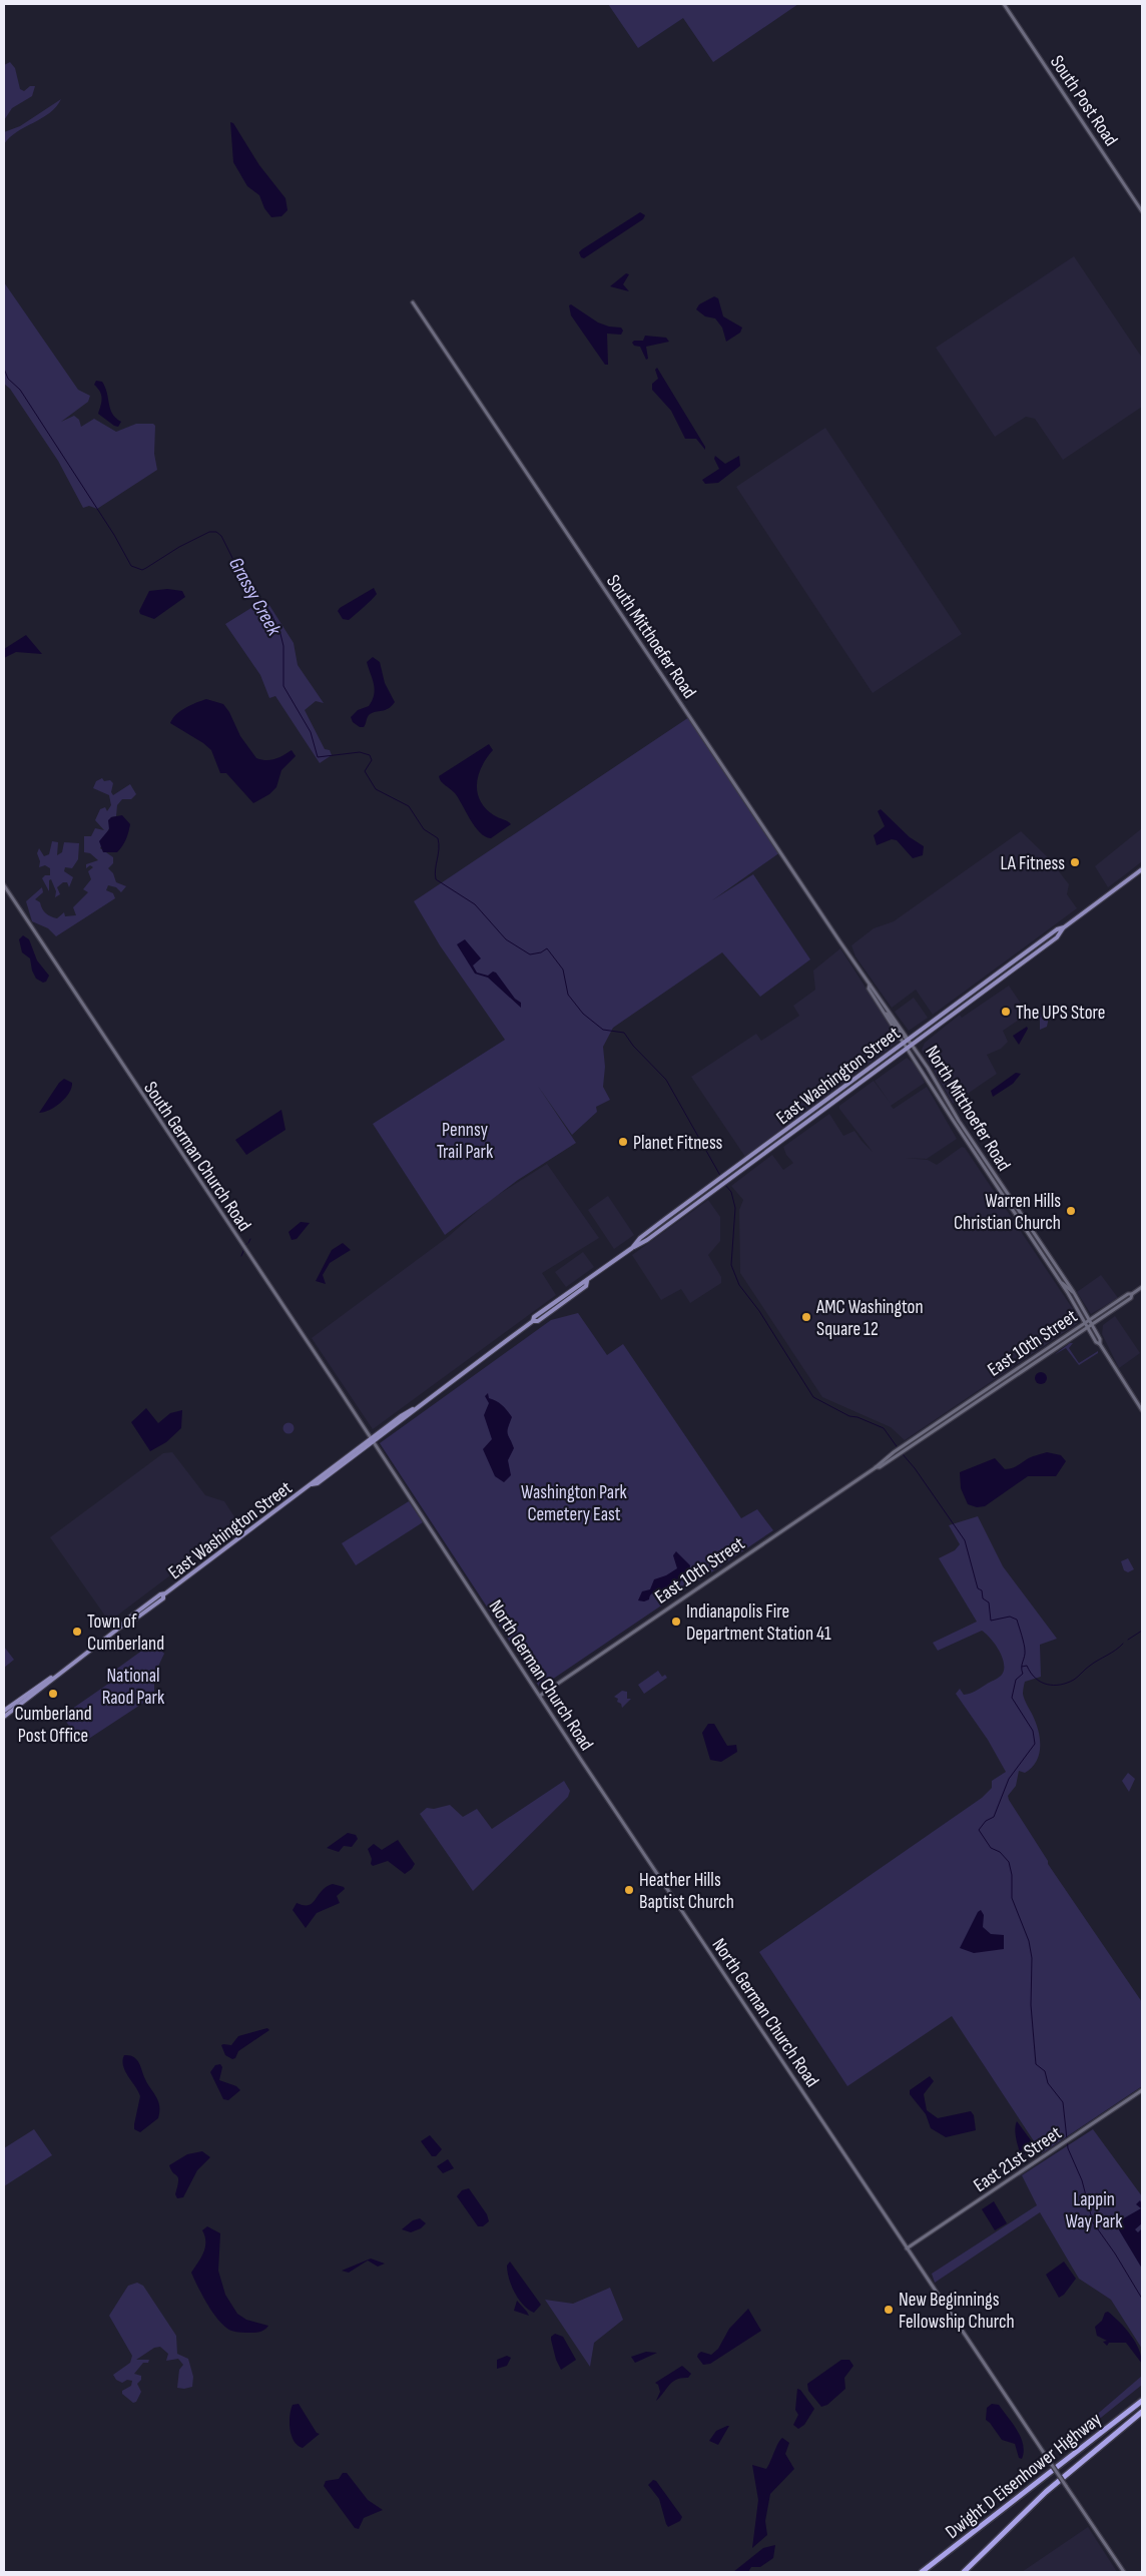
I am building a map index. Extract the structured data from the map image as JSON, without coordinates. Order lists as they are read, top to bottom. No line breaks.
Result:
{"streets":{"highway":["Dwight D Eisenhower Highway"],"main road":["South Post Road","South Mitthoefer Road","East Washington Street","North Mitthoefer Road","South German Church Road","East 10th Street","North German Church Road","East 21st Street"]},"crossings":[["South Mitthoefer Road","East Washington Street"],["South Mitthoefer Road","North Mitthoefer Road"],["East Washington Street","North Mitthoefer Road"],["East Washington Street","South German Church Road"],["East Washington Street","North German Church Road"],["North Mitthoefer Road","East 10th Street"],["South German Church Road","North German Church Road"],["East 10th Street","North German Church Road"],["North German Church Road","East 21st Street"]],"water":["Grassy Creek"],"parks":["Pennsy Trail Park","Washington Park Cemetery East","National Raod Park","Lappin Way Park"],"places":["LA Fitness","The UPS Store","Planet Fitness","Warren Hills Christian Church","AMC Washington Square 12","Indianapolis Fire Department Station 41","Town of Cumberland","Cumberland Post Office","Heather Hills Baptist Church","New Beginnings Fellowship Church"]}
